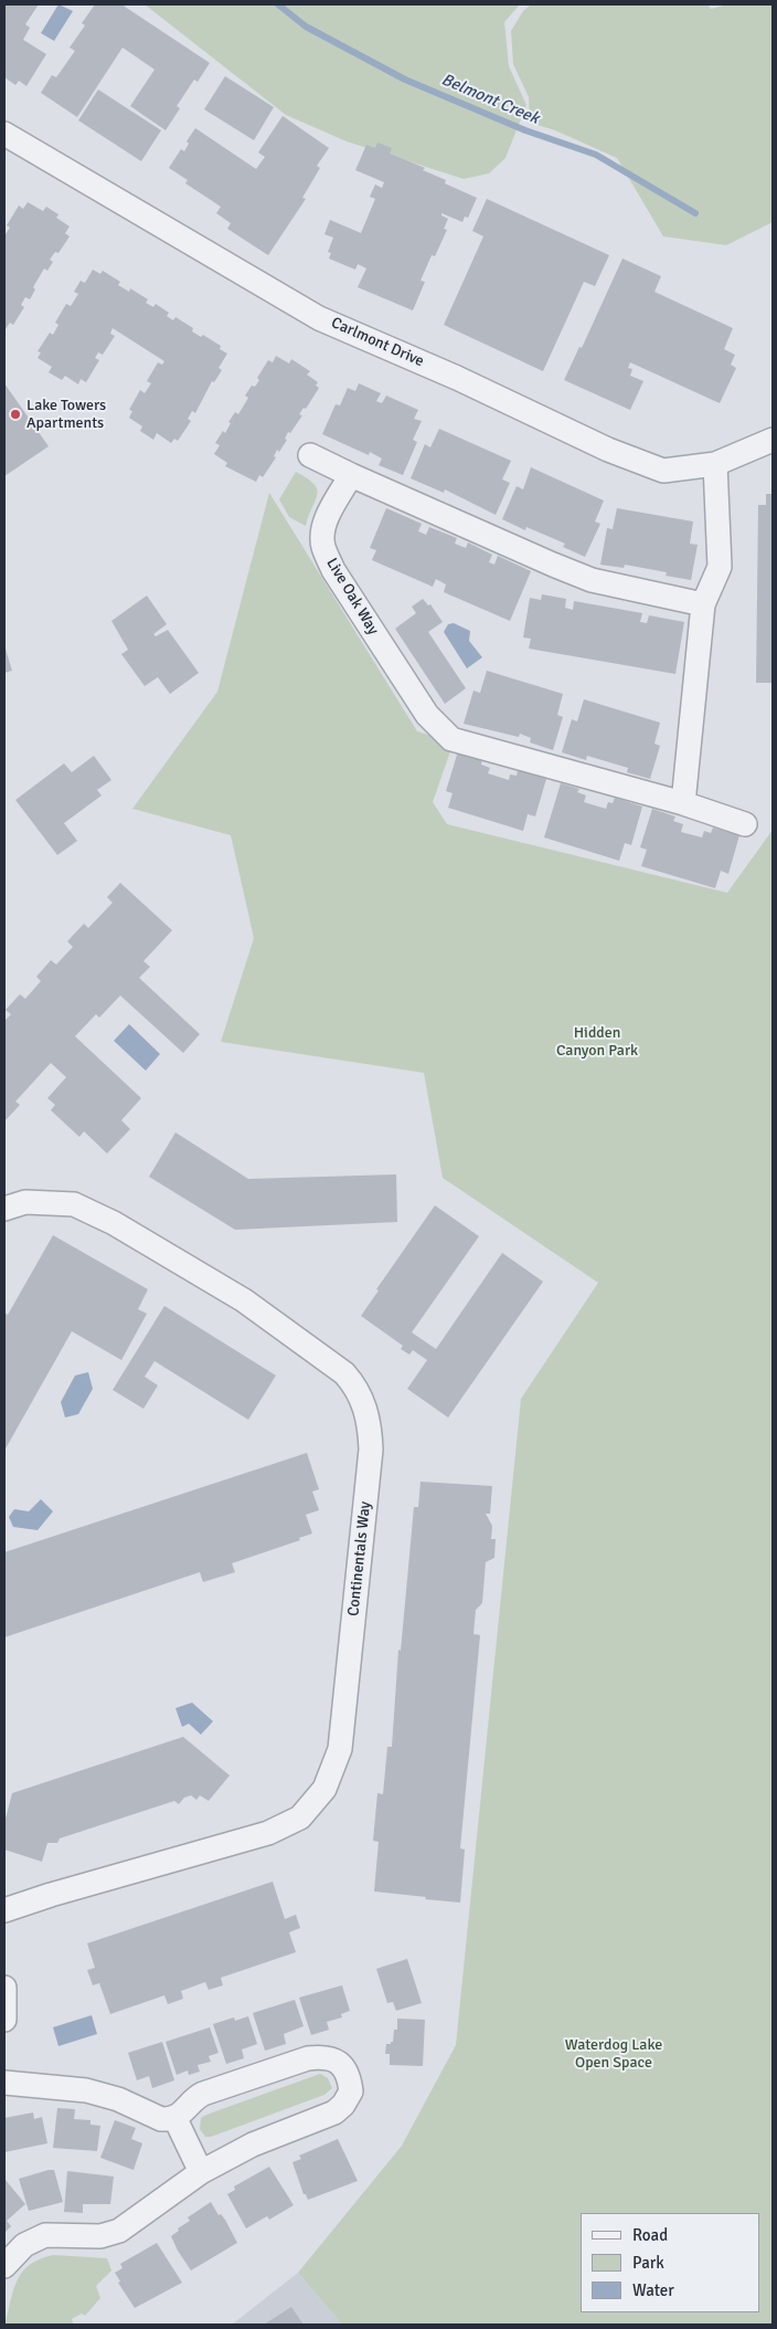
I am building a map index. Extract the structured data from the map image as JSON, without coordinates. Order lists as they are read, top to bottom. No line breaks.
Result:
{"streets":{"street":["Carlmont Drive","Live Oak Way","Continentals Way"]},"water":["Belmont Creek"],"parks":["Hidden Canyon Park","Waterdog Lake Open Space"],"places":["Lake Towers Apartments"],"legend":["Road","Park","Water"]}
